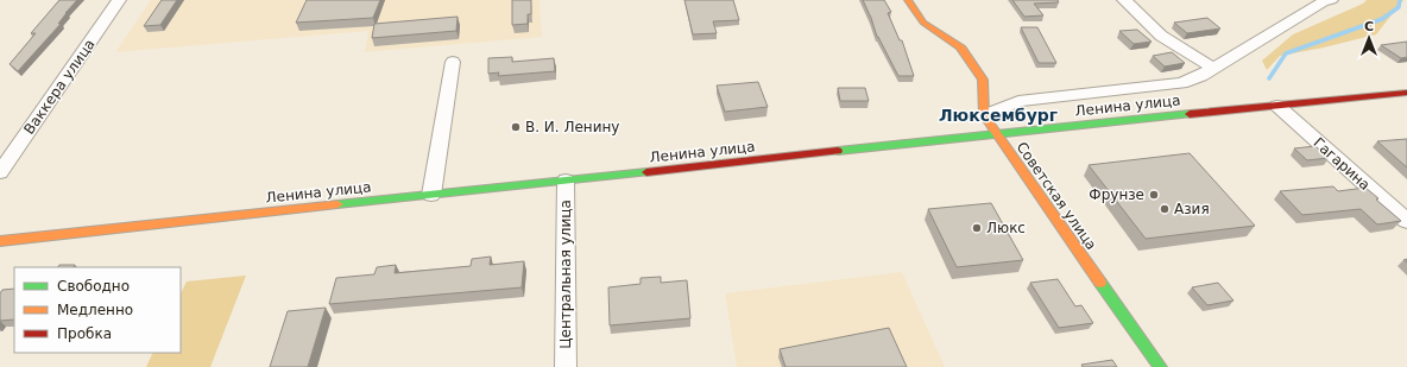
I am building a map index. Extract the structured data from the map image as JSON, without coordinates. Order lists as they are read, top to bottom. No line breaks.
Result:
{"streets":{"main road":["Ленина улица","Советская улица"],"street":["Ваккера улица","Гагарина","Центральная улица"]},"crossings":[["Ленина улица","Гагарина"],["Ленина улица","Советская улица"],["Ленина улица","Центральная улица"]],"districts":["Люксембург"],"places":["В. И. Ленину","Фрунзе","Азия","Люкс"],"legend":["Свободно","Медленно","Пробка"],"north":"top"}
